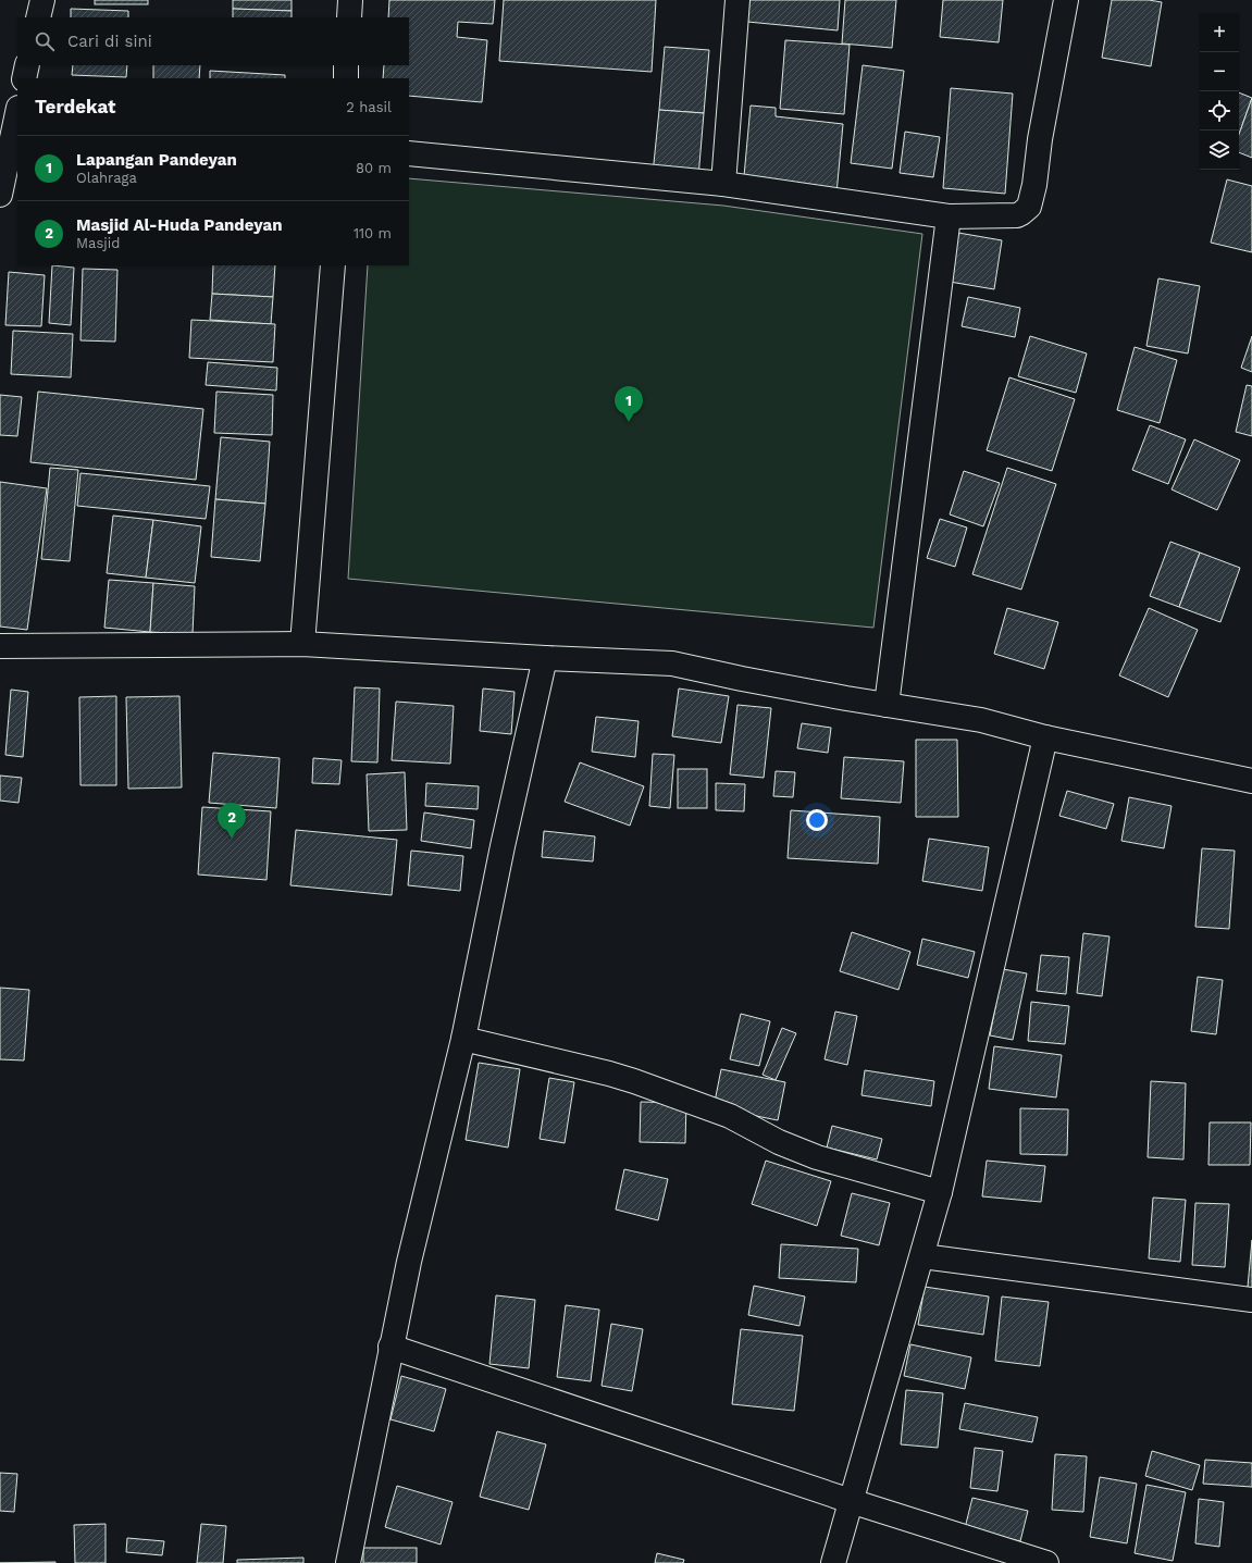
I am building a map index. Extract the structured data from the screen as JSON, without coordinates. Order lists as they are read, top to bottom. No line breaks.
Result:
{"page":{"map_buttons":["+","−"],"search":"Cari di sini","heading":["Terdekat","2 hasil"],"list":[{"mark":"1","name":"Lapangan Pandeyan","note":"Olahraga","value":"80 m"},{"mark":"2","name":"Masjid Al-Huda Pandeyan","note":"Masjid","value":"110 m"}],"pins":["1","2"]}}
